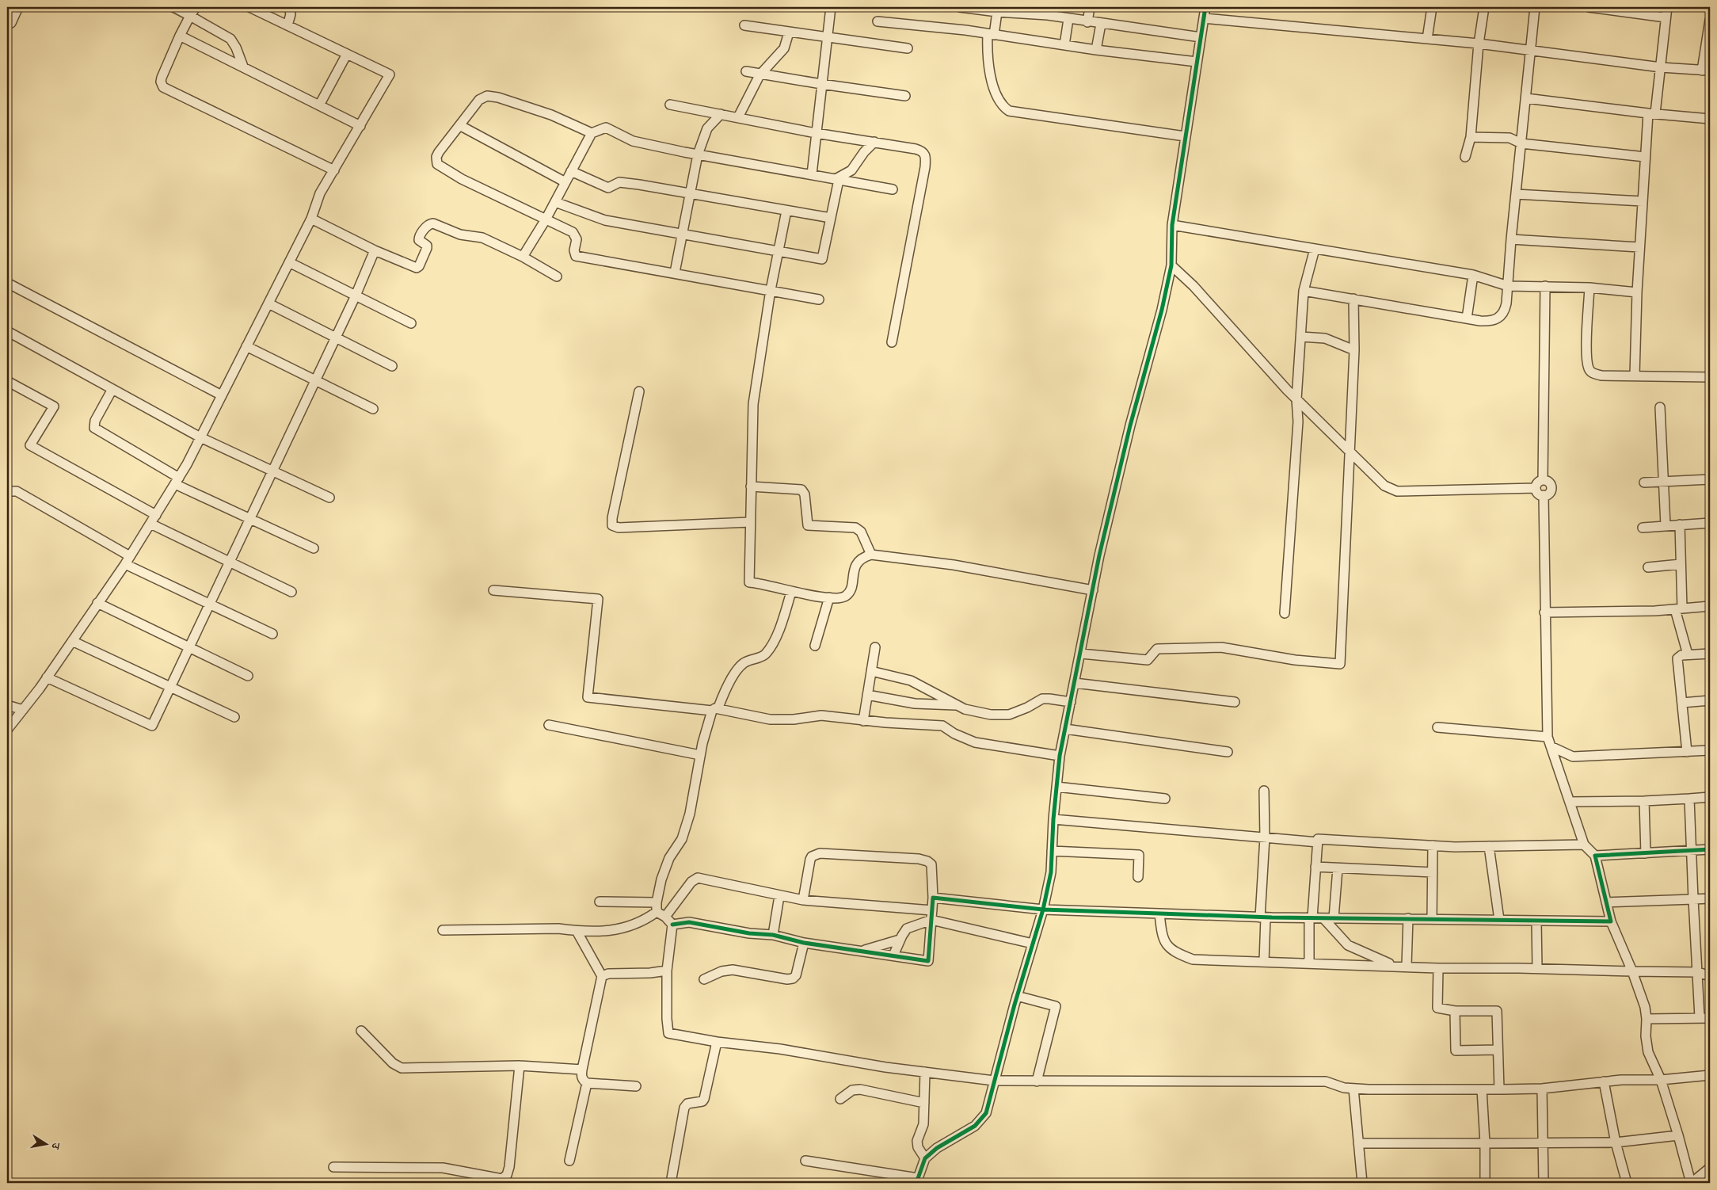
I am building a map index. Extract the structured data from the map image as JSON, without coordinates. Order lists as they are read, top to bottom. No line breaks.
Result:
{"north":"right"}
